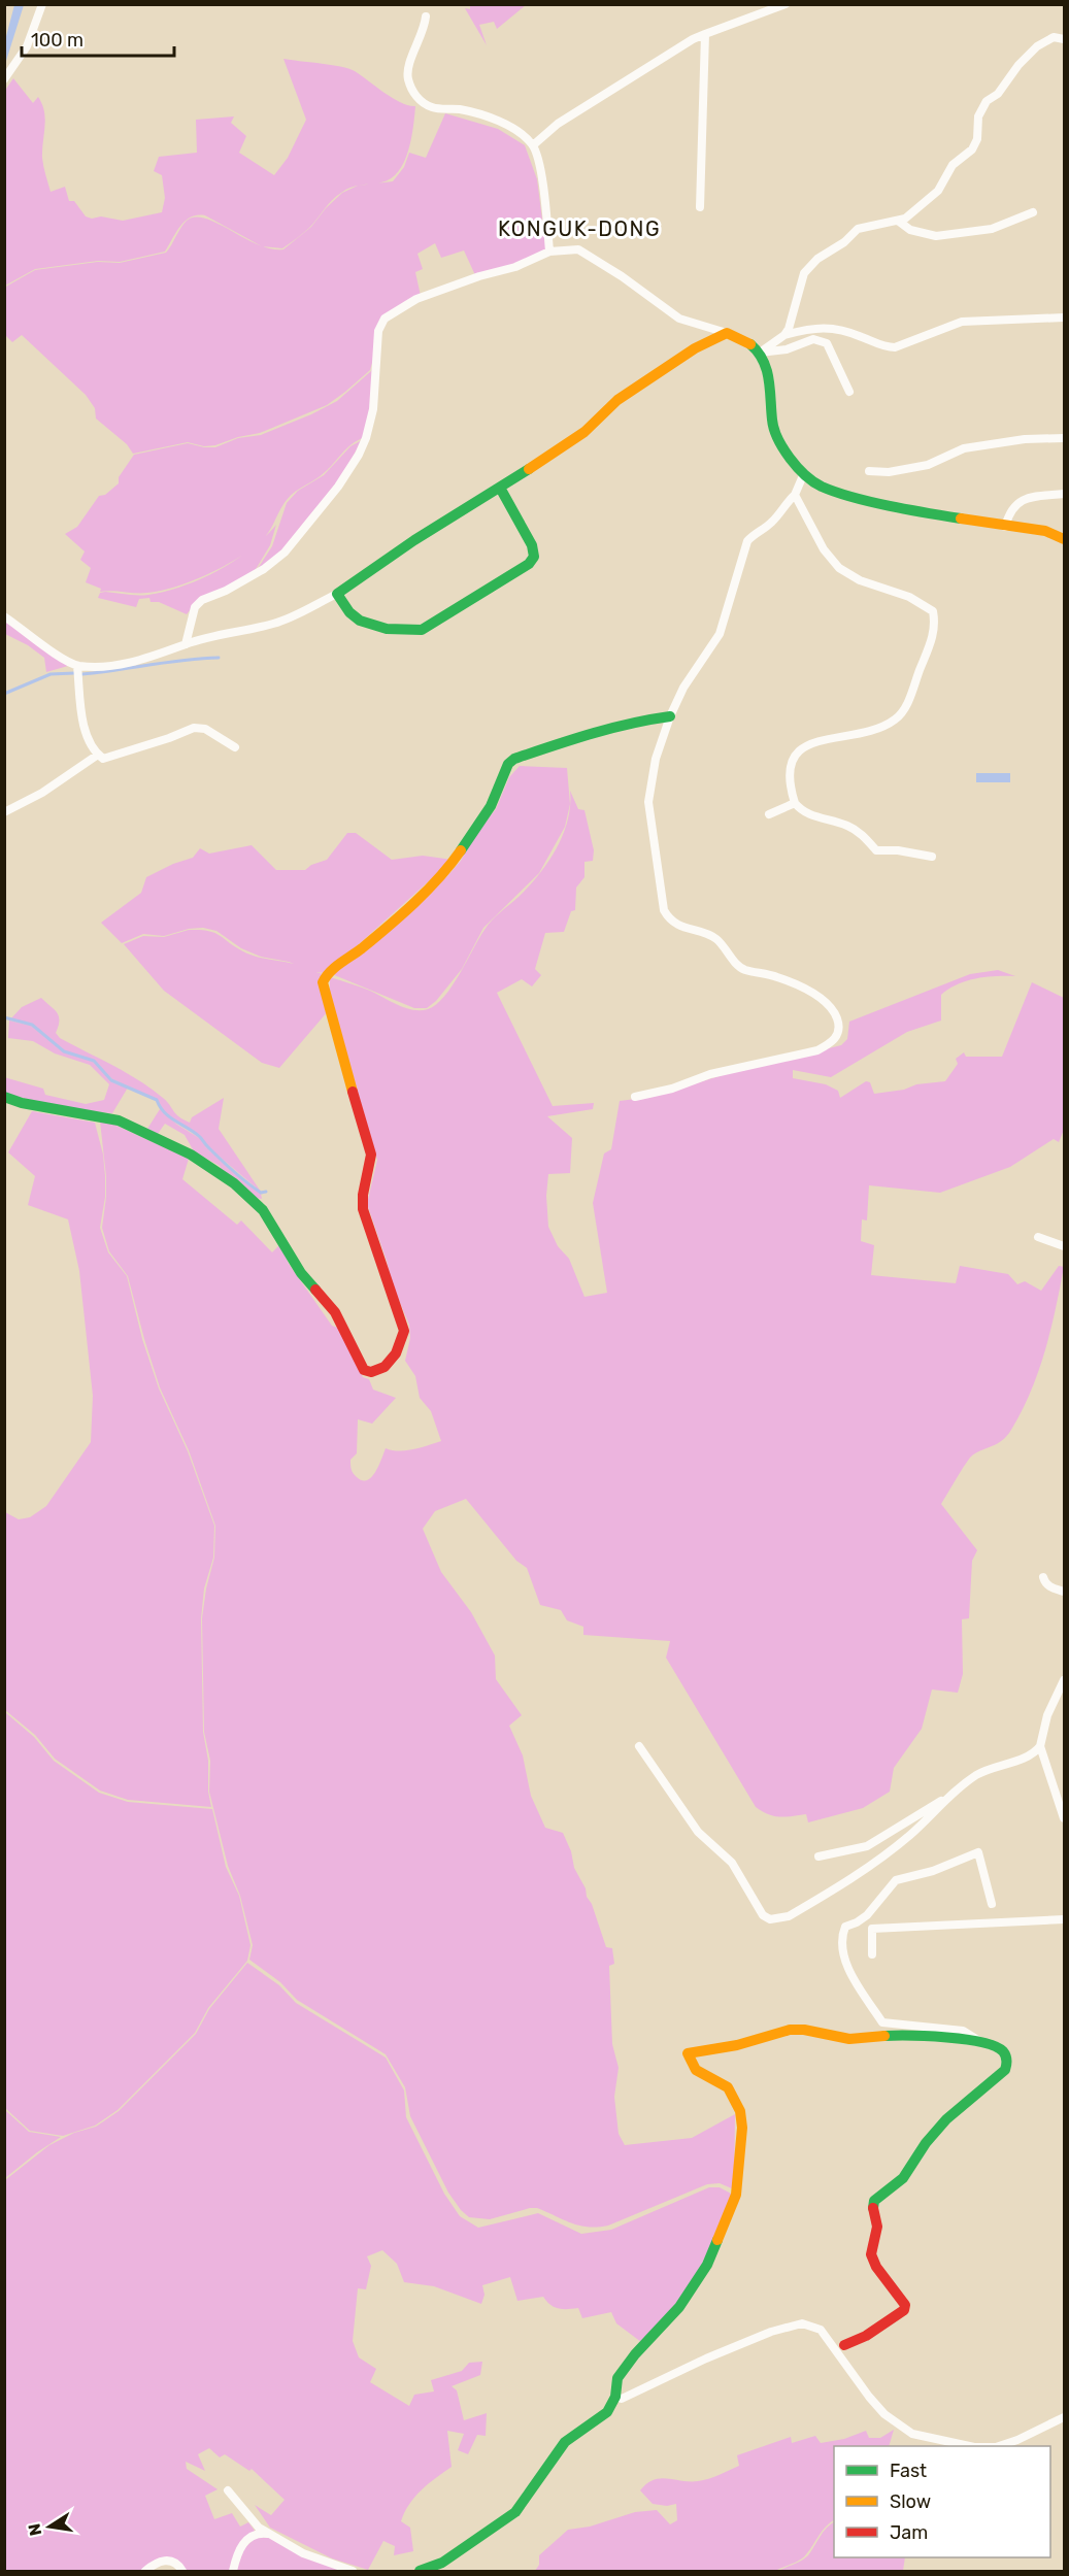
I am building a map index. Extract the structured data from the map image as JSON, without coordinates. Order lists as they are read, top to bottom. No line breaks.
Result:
{"districts":["KONGUK-DONG"],"legend":["Fast","Slow","Jam"],"scale_bar":"100 m","north":"left"}
